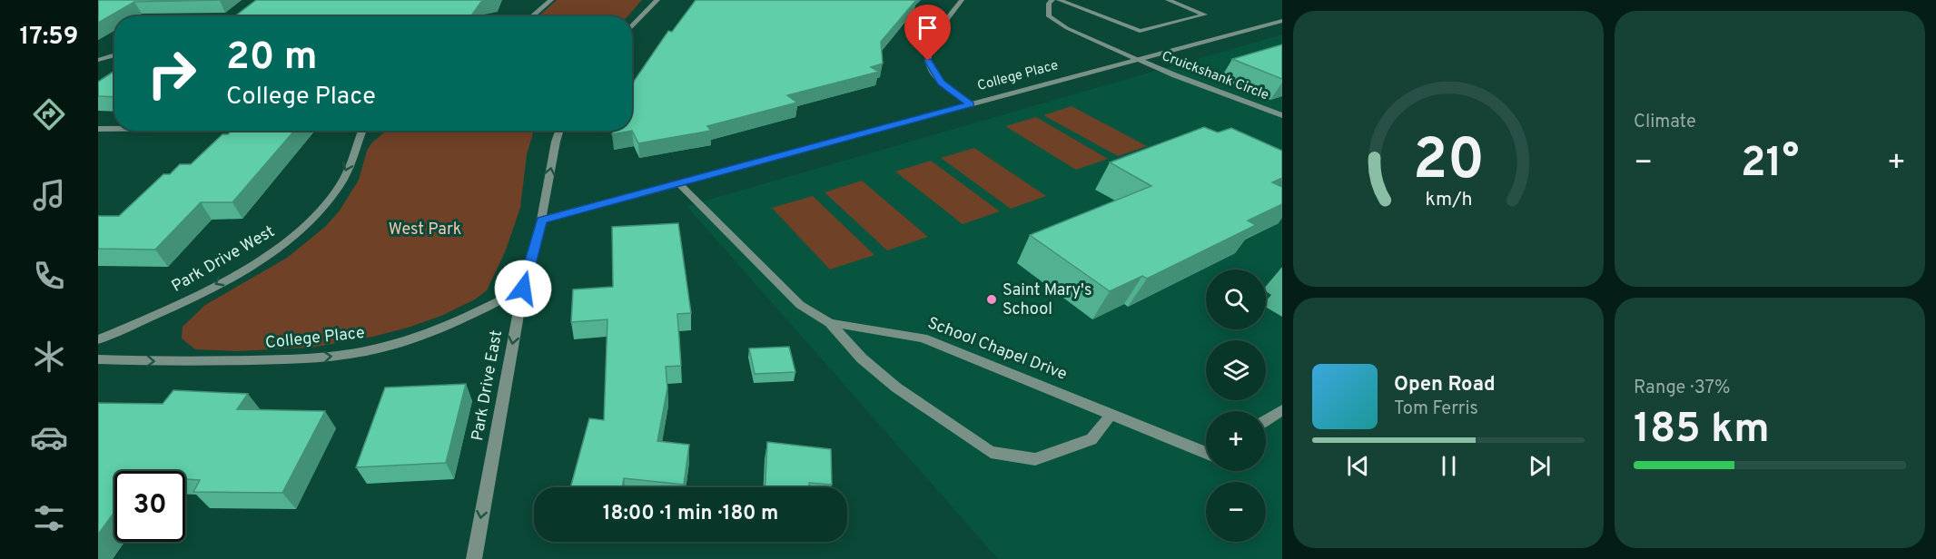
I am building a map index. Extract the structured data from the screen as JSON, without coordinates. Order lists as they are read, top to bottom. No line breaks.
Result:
{"streets":{"street":["College Place","Cruickshank Circle","Park Drive West","School Chapel Drive","Park Drive East"]},"crossings":[["College Place","Cruickshank Circle"],["College Place","School Chapel Drive"],["College Place","Park Drive East"]],"one_way":["College Place","Park Drive West"],"parks":["West Park"],"places":["Saint Mary's School"],"page":{"tabs":"17:59","tile":["Climate",["Range · 37%","185 km"]],"turn":["20 m","College Place"],"heat":["−","21°","+"],"map_buttons":["+","−"],"song":["Open Road","Tom Ferris"],"limit":"30","trip":"18:00 · 1 min · 180 m","gauge":["20","km/h"]}}
